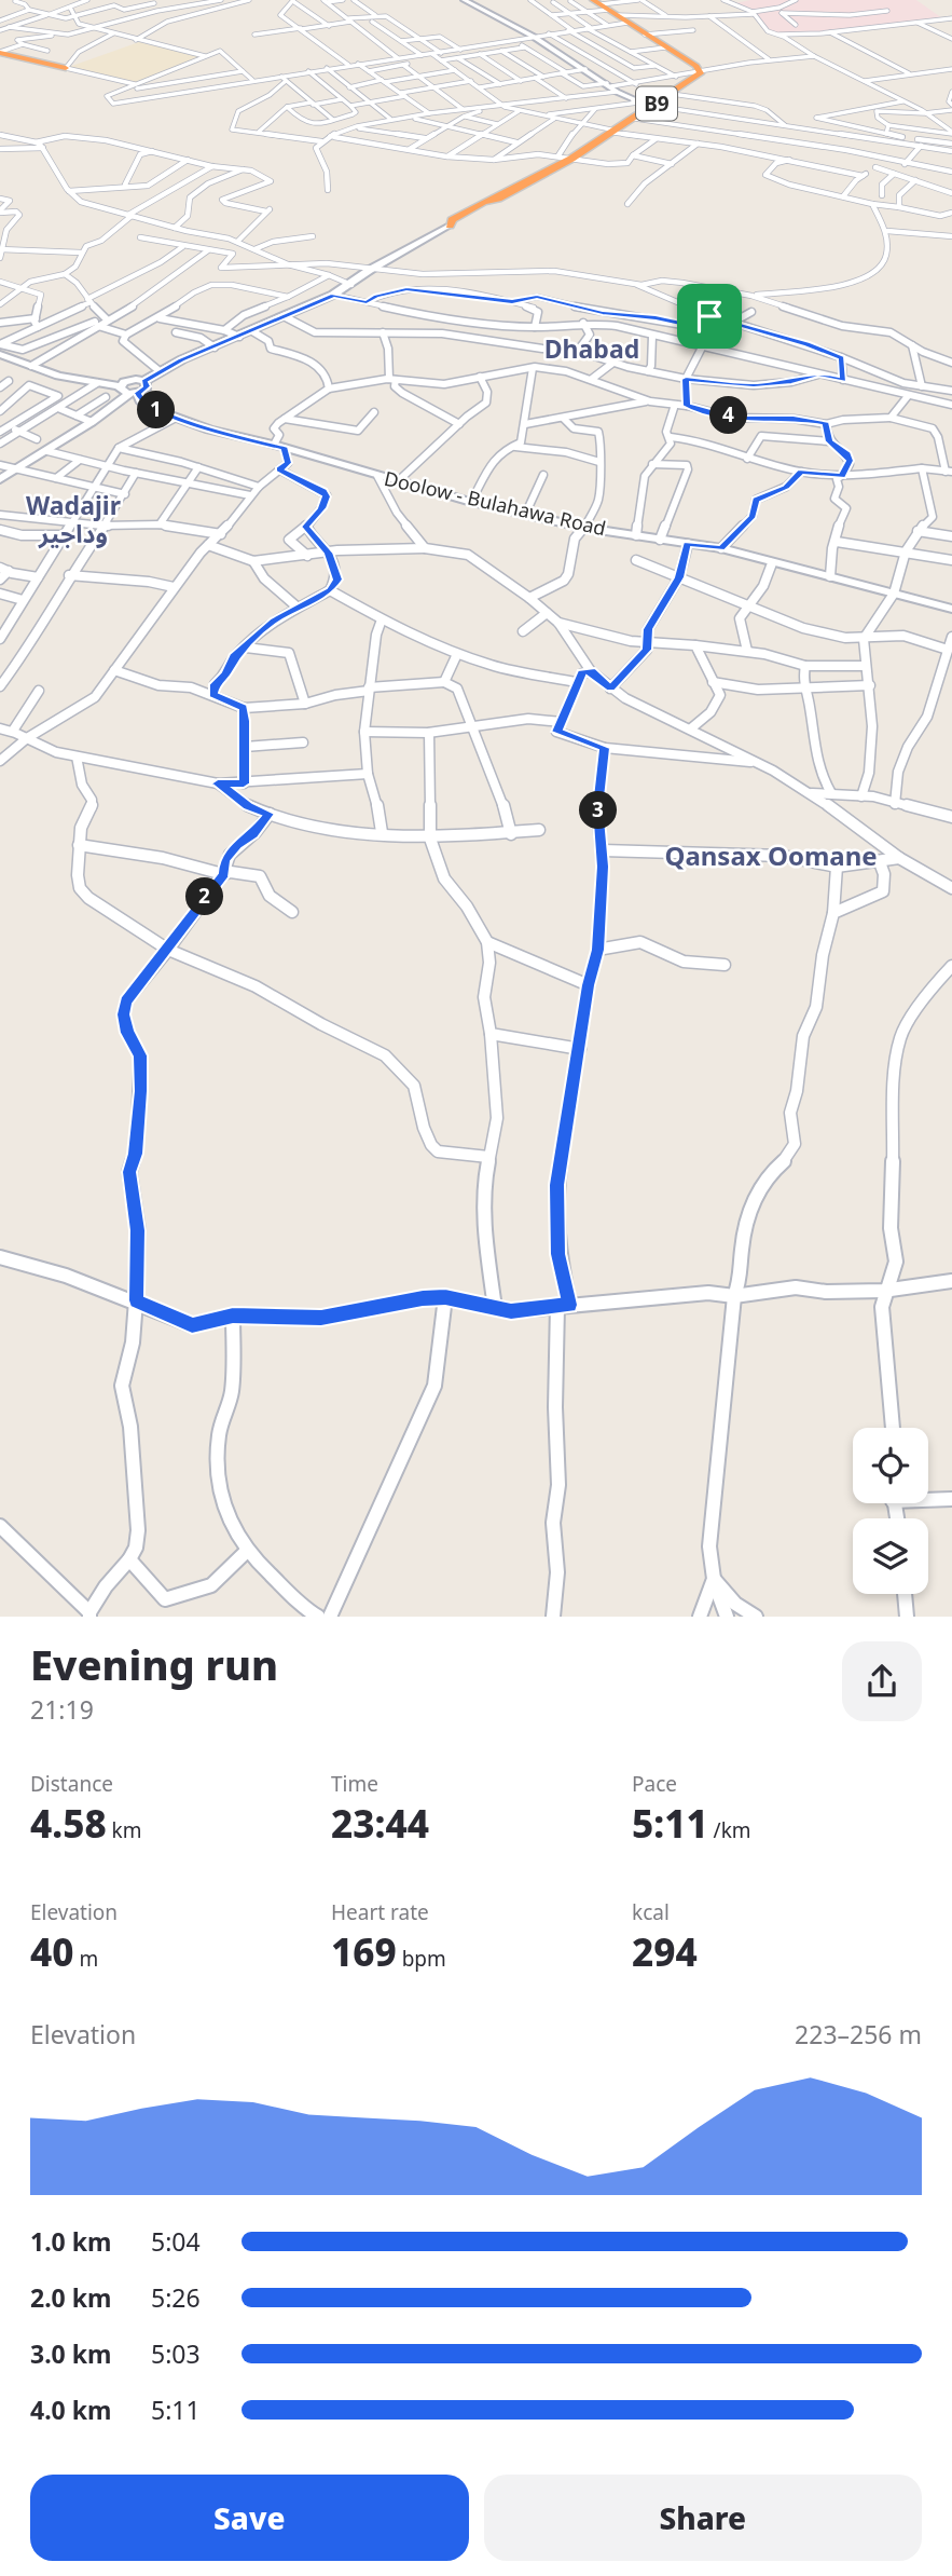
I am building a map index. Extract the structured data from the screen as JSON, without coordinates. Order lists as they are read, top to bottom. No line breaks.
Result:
{"streets":{"highway":["B9"],"main road":["Doolow - Bulahawa Road"]},"districts":["Dhabad","Wadajir وداجير","Qansax Oomane"],"page":{"pins":["1","4","3","2"],"heading":["Evening run","21:19"],"stats":[["Distance","4.58 km"],["Time","23:44"],["Pace","5:11 /km"],["Elevation","40 m"],["Heart rate","169 bpm"],["kcal","294"]],"chart":["Elevation","223–256 m"],"list":[{"name":"1.0 km","note":"5:04"},{"name":"2.0 km","note":"5:26"},{"name":"3.0 km","note":"5:03"},{"name":"4.0 km","note":"5:11"}],"buttons":["Save","Share"]}}
